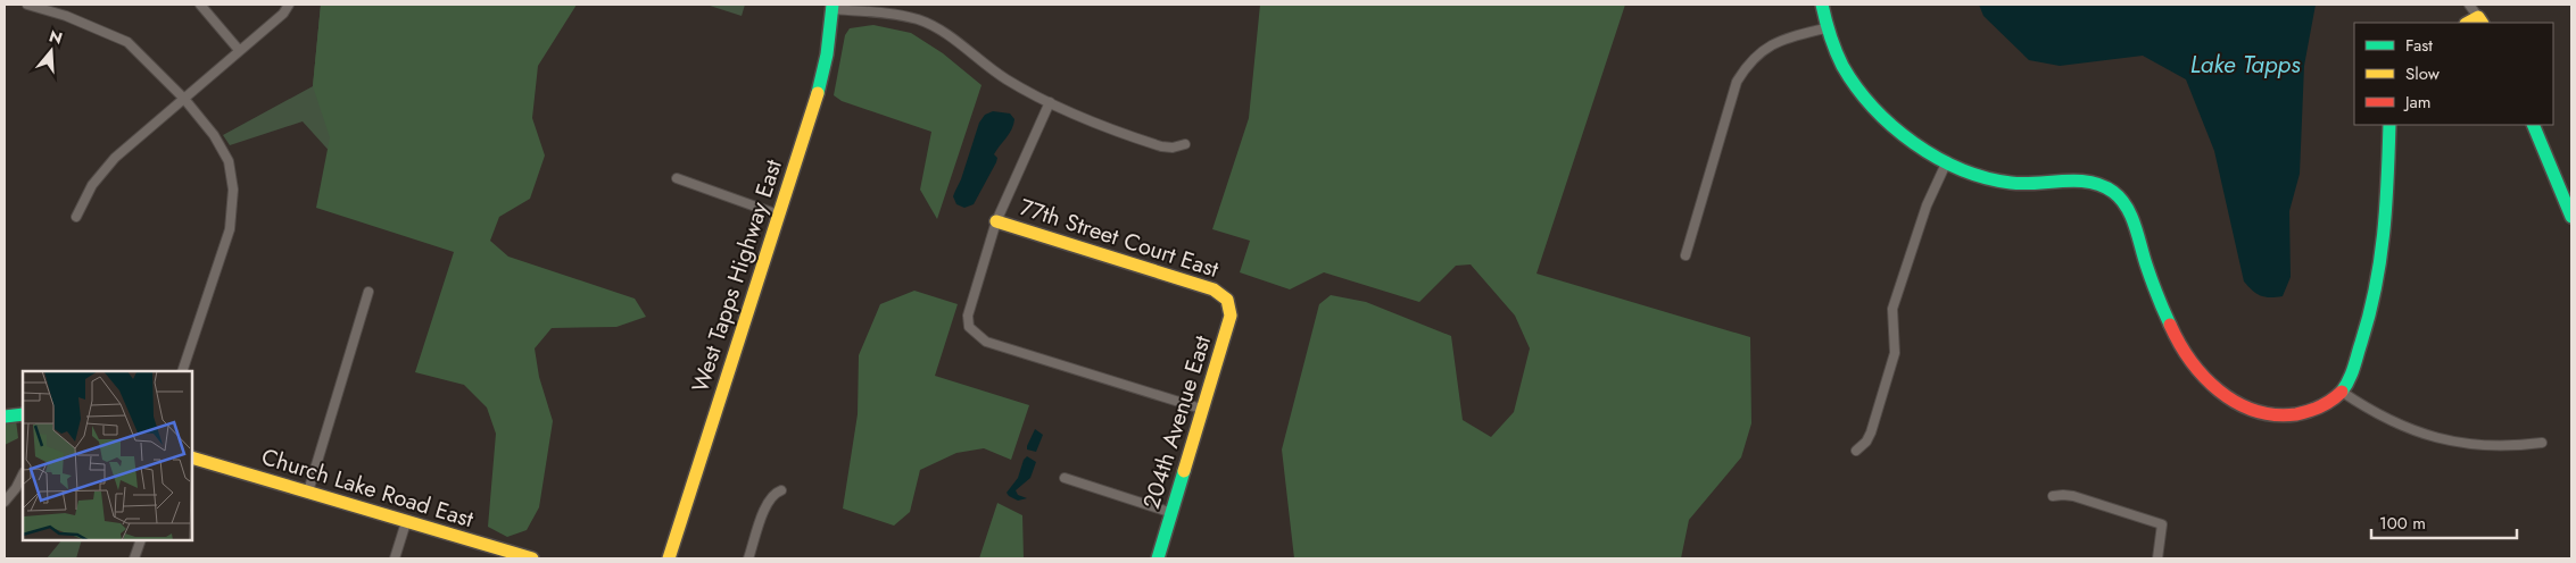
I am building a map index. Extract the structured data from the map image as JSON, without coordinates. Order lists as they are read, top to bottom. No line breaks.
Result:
{"streets":{"street":["77th Street Court East","West Tapps Highway East","204th Avenue East","Church Lake Road East"]},"crossings":[["77th Street Court East","204th Avenue East"]],"water":["Lake Tapps"],"legend":["Fast","Slow","Jam"],"scale_bar":"100 m","north":"top"}
